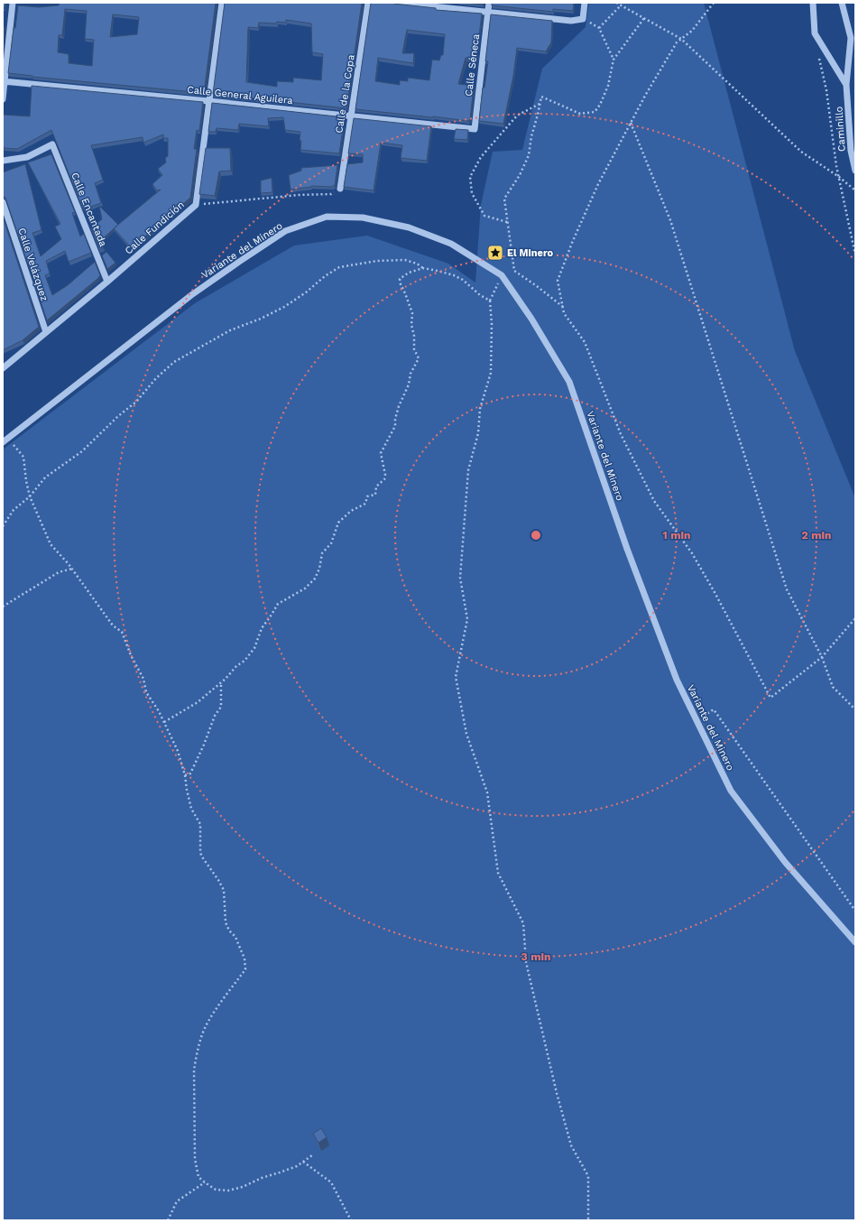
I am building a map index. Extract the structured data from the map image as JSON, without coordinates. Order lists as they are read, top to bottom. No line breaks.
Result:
{"streets":{"street":["Calle Séneca","Calle de la Copa","Calle General Aguilera","Caminillo","Calle Encantada","Calle Fundición","Variante del Minero","Calle Velázquez"]},"crossings":[["Calle Séneca","Calle General Aguilera"],["Calle de la Copa","Calle General Aguilera"],["Calle General Aguilera","Calle Fundición"],["Calle Encantada","Calle Fundición"],["Calle Fundición","Calle Velázquez"]],"places":{"place":["El Minero"]},"rings":["1 min","2 min","3 min"]}
